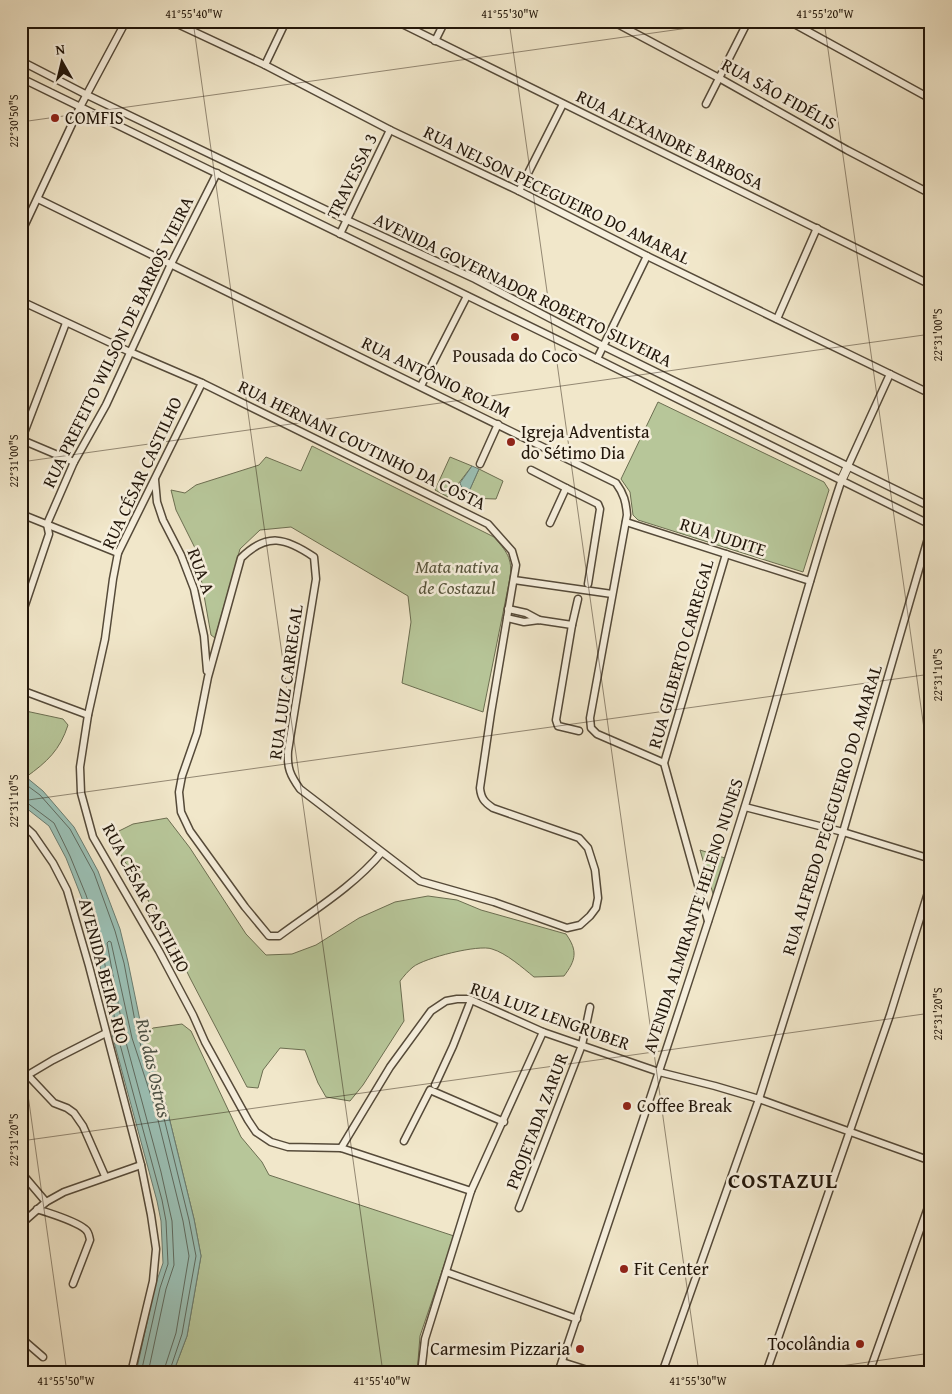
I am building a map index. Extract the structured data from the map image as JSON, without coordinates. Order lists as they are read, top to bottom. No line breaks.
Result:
{"streets":{"street":["RUA SÃO FIDÉLIS","RUA ALEXANDRE BARBOSA","TRAVESSA 3","RUA NELSON PECEGUEIRO DO AMARAL","AVENIDA GOVERNADOR ROBERTO SILVEIRA","RUA PREFEITO WILSON DE BARROS VIEIRA","RUA ANTÔNIO ROLIM","RUA HERNANI COUTINHO DA COSTA","RUA CÉSAR CASTILHO","RUA JUDITE","RUA A","RUA GILBERTO CARREGAL","RUA LUIZ CARREGAL","RUA ALFREDO PECEGUEIRO DO AMARAL","AVENIDA ALMIRANTE HELENO NUNES","AVENIDA BEIRA RIO","RUA LUIZ LENGRUBER","PROJETADA ZARUR"]},"crossings":[["TRAVESSA 3","RUA NELSON PECEGUEIRO DO AMARAL"],["TRAVESSA 3","AVENIDA GOVERNADOR ROBERTO SILVEIRA"],["AVENIDA GOVERNADOR ROBERTO SILVEIRA","RUA PREFEITO WILSON DE BARROS VIEIRA"],["AVENIDA GOVERNADOR ROBERTO SILVEIRA","RUA ALFREDO PECEGUEIRO DO AMARAL"],["AVENIDA GOVERNADOR ROBERTO SILVEIRA","AVENIDA ALMIRANTE HELENO NUNES"],["RUA PREFEITO WILSON DE BARROS VIEIRA","RUA ANTÔNIO ROLIM"],["RUA PREFEITO WILSON DE BARROS VIEIRA","RUA HERNANI COUTINHO DA COSTA"],["RUA ANTÔNIO ROLIM","RUA JUDITE"],["RUA ANTÔNIO ROLIM","RUA GILBERTO CARREGAL"],["RUA HERNANI COUTINHO DA COSTA","RUA CÉSAR CASTILHO"],["RUA HERNANI COUTINHO DA COSTA","RUA LUIZ CARREGAL"],["RUA CÉSAR CASTILHO","RUA A"],["RUA CÉSAR CASTILHO","RUA LUIZ LENGRUBER"],["RUA JUDITE","RUA GILBERTO CARREGAL"],["RUA JUDITE","AVENIDA ALMIRANTE HELENO NUNES"],["RUA A","RUA LUIZ CARREGAL"],["RUA ALFREDO PECEGUEIRO DO AMARAL","RUA LUIZ LENGRUBER"],["AVENIDA ALMIRANTE HELENO NUNES","RUA LUIZ LENGRUBER"],["RUA LUIZ LENGRUBER","PROJETADA ZARUR"]],"districts":["COSTAZUL"],"water":["Rio das Ostras"],"parks":["Mata nativa de Costazul"],"places":["COMFIS","Pousada do Coco","Igreja Adventista do Sétimo Dia","Coffee Break","Fit Center","Tocolândia","Carmesim Pizzaria"],"north":"top","coordinates":["41°55'40\"W","41°55'30\"W","41°55'20\"W","22°30'50\"S","22°31'00\"S","22°31'10\"S","22°31'20\"S","41°55'50\"W"]}
